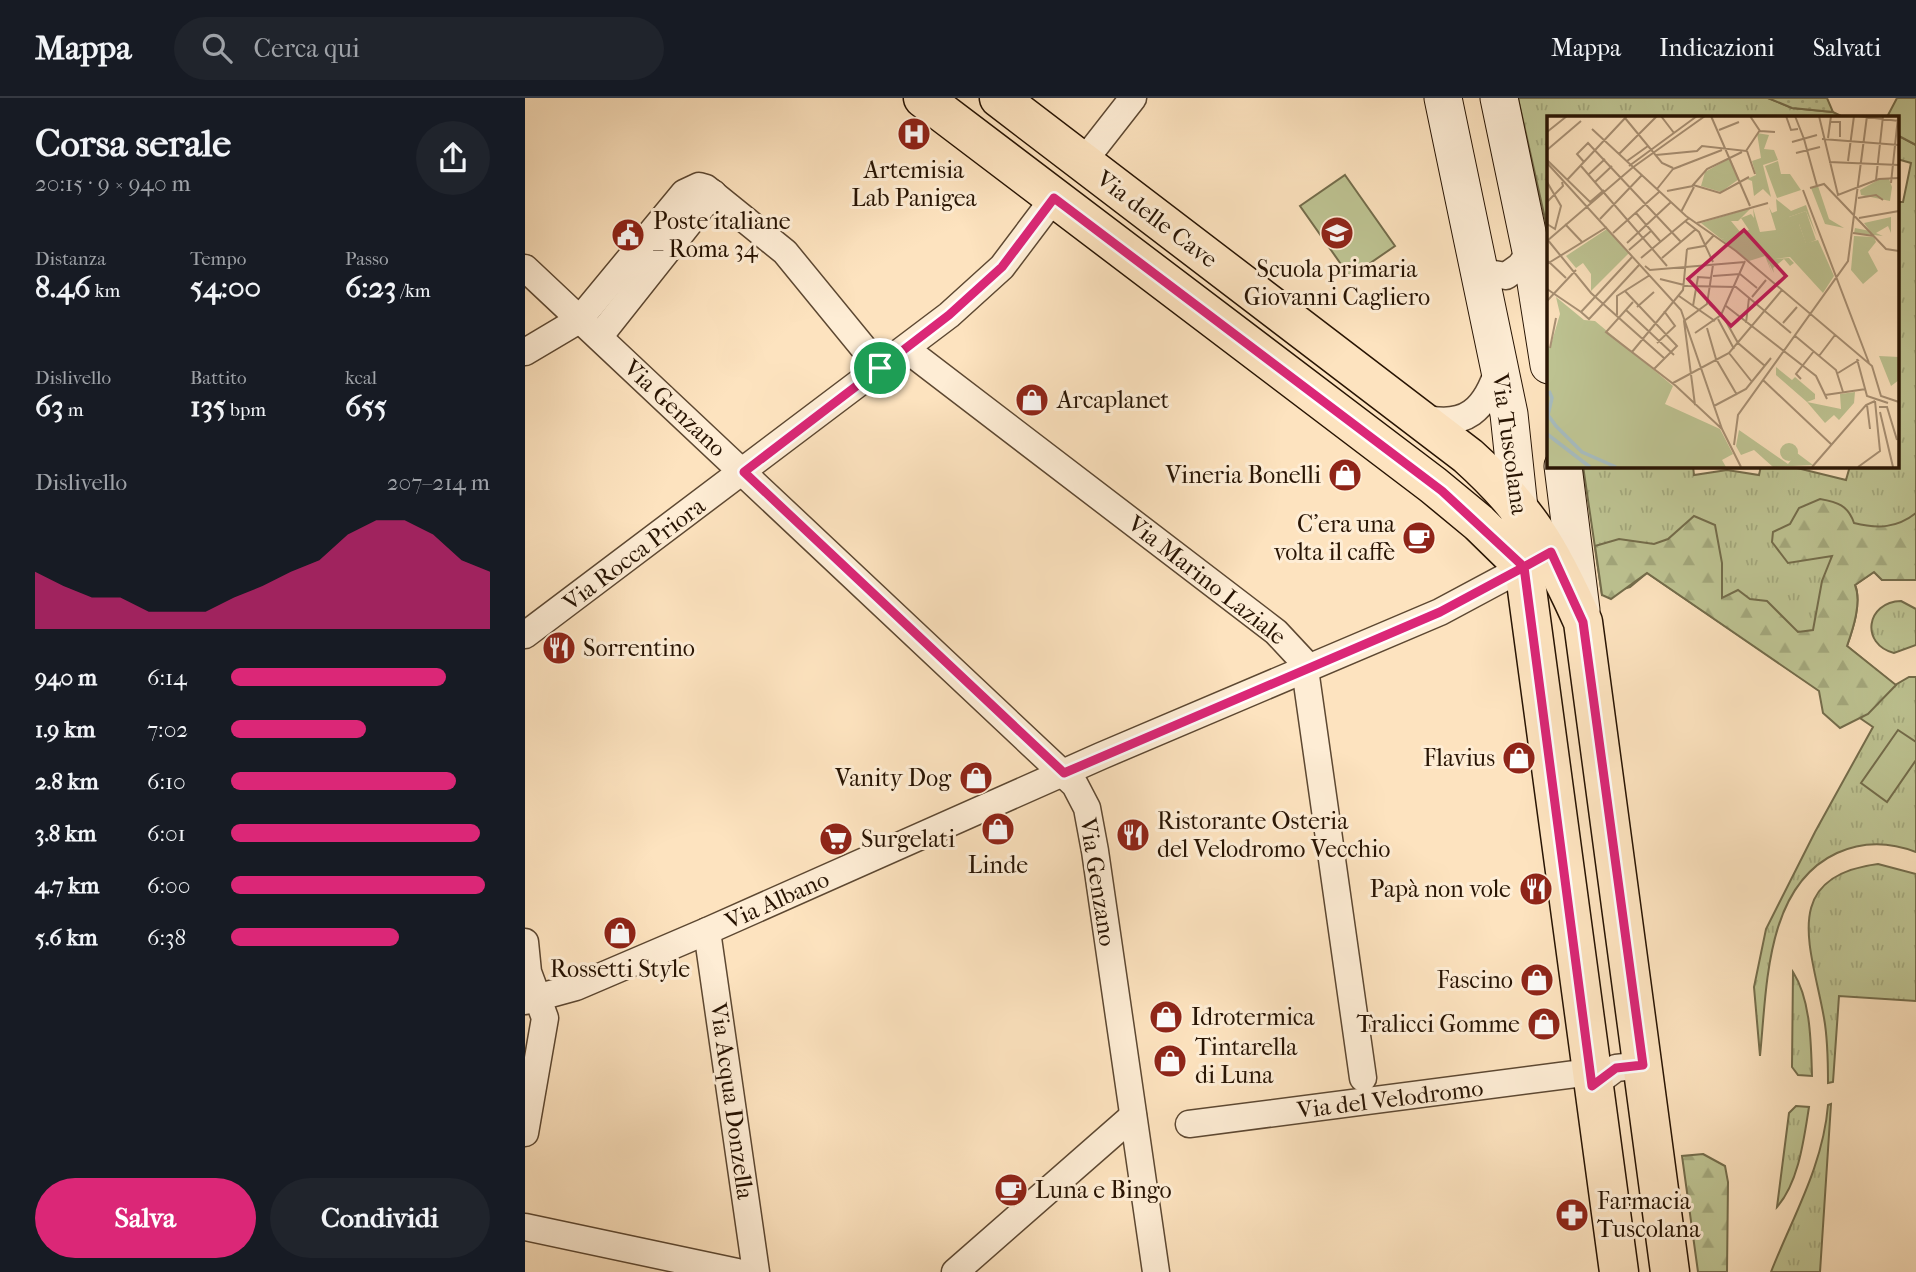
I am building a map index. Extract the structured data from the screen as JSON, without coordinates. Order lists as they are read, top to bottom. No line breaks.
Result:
{"streets":{"main road":["Via delle Cave","Via Tuscolana"],"street":["Via Genzano","Via Rocca Priora","Via Marino Laziale","Via Albano","Via del Velodromo","Via Acqua Donzella"]},"crossings":[["Via delle Cave","Via Tuscolana"],["Via delle Cave","Via Rocca Priora"],["Via delle Cave","Via Albano"],["Via Genzano","Via Rocca Priora"],["Via Genzano","Via Albano"],["Via Rocca Priora","Via Marino Laziale"],["Via Marino Laziale","Via Albano"],["Via Albano","Via Acqua Donzella"]],"places":{"hospital":["Artemisia Lab Panigea"],"school or university":["Scuola primaria Giovanni Cagliero"],"public building":["Poste italiane – Roma 34"],"shop":["Arcaplanet","Vineria Bonelli","Flavius","Vanity Dog","Linde","Rossetti Style","Fascino","Idrotermica","Tralicci Gomme","Tintarella di Luna"],"cafe":["C'era una volta il caffè","Luna e Bingo"],"restaurant":["Sorrentino","Ristorante Osteria del Velodromo Vecchio","Papà non vole"],"supermarket":["Surgelati"],"pharmacy":["Farmacia Tuscolana"]},"page":{"header":"Mappa","search":"Cerca qui","nav":["Mappa","Indicazioni","Salvati"],"heading":["Corsa serale","20:15 · 9 × 940 m"],"stats":[["Distanza","8.46 km"],["Tempo","54:00"],["Passo","6:23 /km"],["Dislivello","63 m"],["Battito","135 bpm"],["kcal","655"]],"chart":["Dislivello","207–214 m"],"list":[{"name":"940 m","note":"6:14"},{"name":"1.9 km","note":"7:02"},{"name":"2.8 km","note":"6:10"},{"name":"3.8 km","note":"6:01"},{"name":"4.7 km","note":"6:00"},{"name":"5.6 km","note":"6:38"}],"buttons":["Salva","Condividi"]}}
